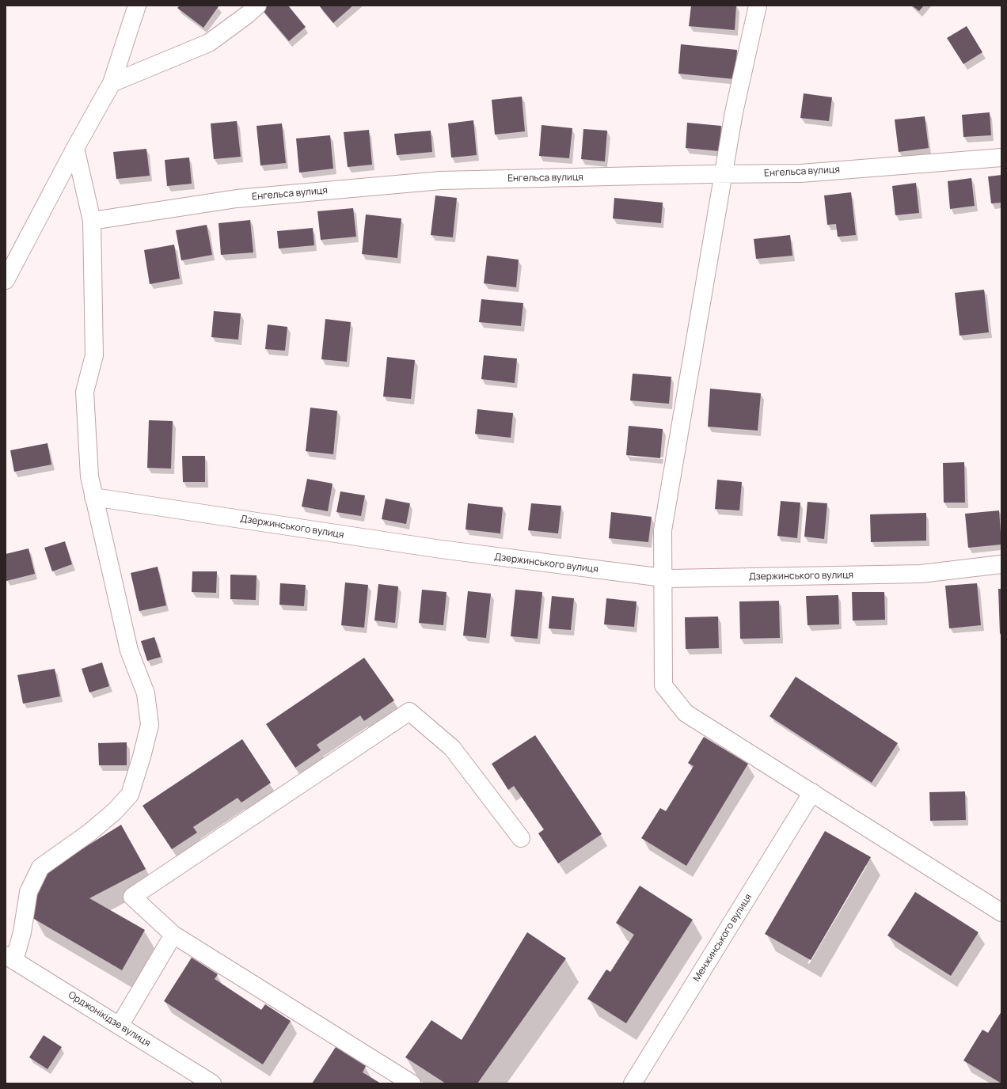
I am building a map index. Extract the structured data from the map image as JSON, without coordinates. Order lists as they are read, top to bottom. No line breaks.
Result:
{"streets":{"street":["Енгельса вулиця","Дзержинського вулиця","Менжинського вулиця","Орджонікідзе вулиця"]}}
